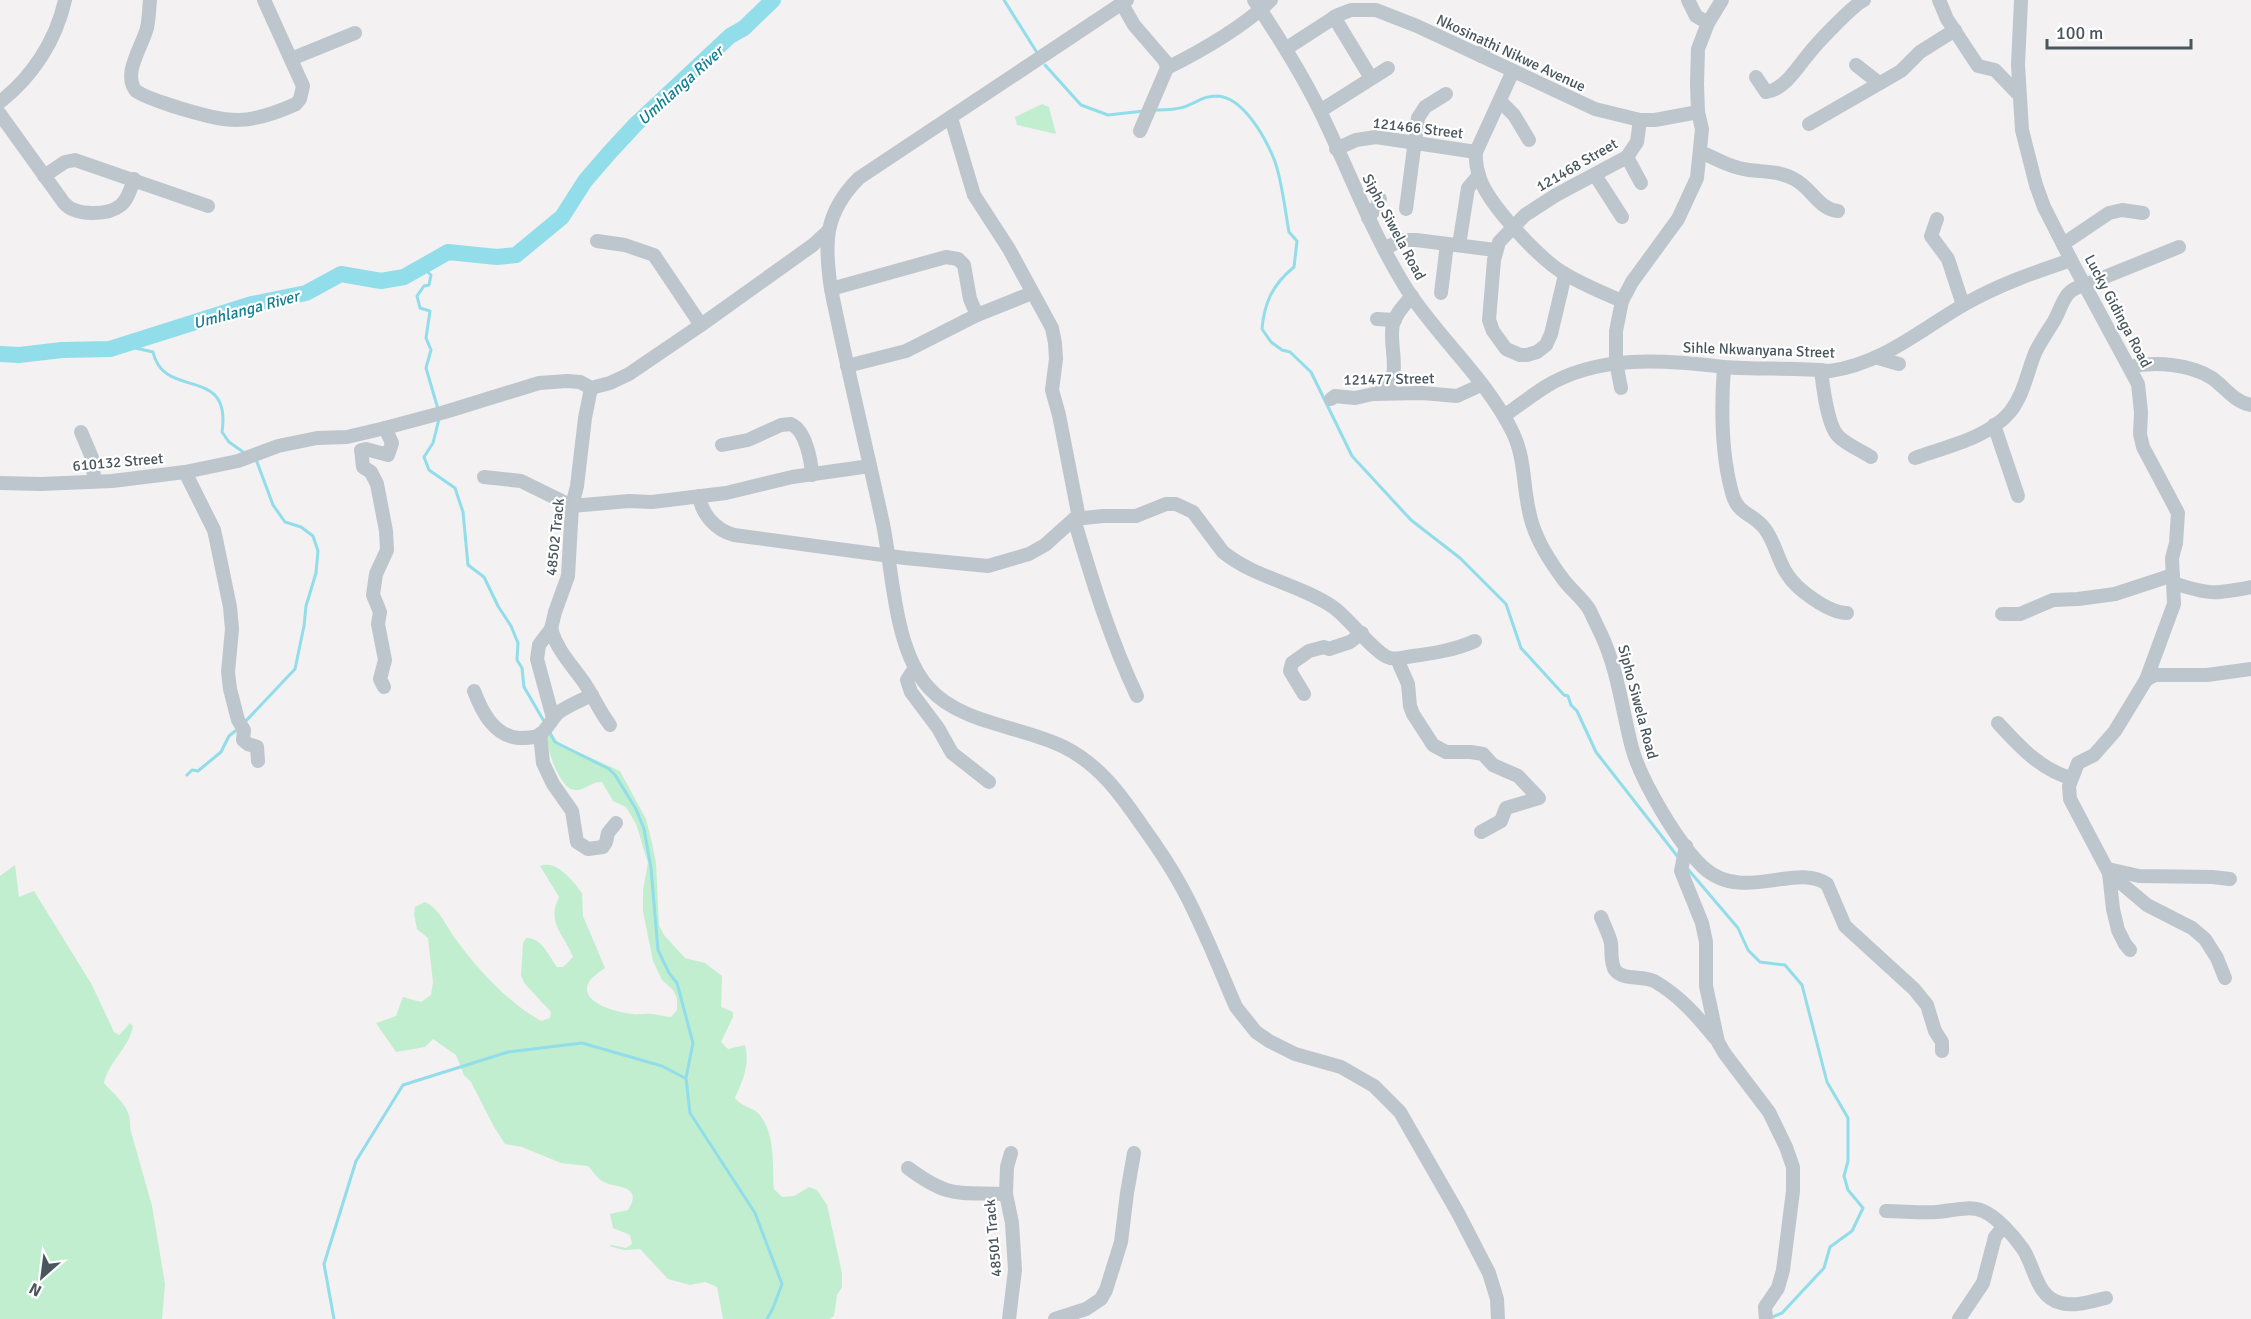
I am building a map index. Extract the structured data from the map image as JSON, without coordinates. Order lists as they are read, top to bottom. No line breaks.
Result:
{"streets":{"street":["Nkosinathi Nikwe Avenue","121466 Street","121468 Street","Sipho Siwela Road","Lucky Gidinga Road","Sihle Nkwanyana Street","121477 Street","610132 Street","48502 Track","48501 Track"]},"crossings":[["Nkosinathi Nikwe Avenue","121466 Street"],["Nkosinathi Nikwe Avenue","121468 Street"],["Nkosinathi Nikwe Avenue","Sipho Siwela Road"],["121466 Street","121468 Street"],["121466 Street","Sipho Siwela Road"],["Sipho Siwela Road","Sihle Nkwanyana Street"],["Sipho Siwela Road","121477 Street"],["Lucky Gidinga Road","Sihle Nkwanyana Street"],["610132 Street","48502 Track"]],"water":["Umhlanga River"],"scale_bar":"100 m","north":"bottom left"}
